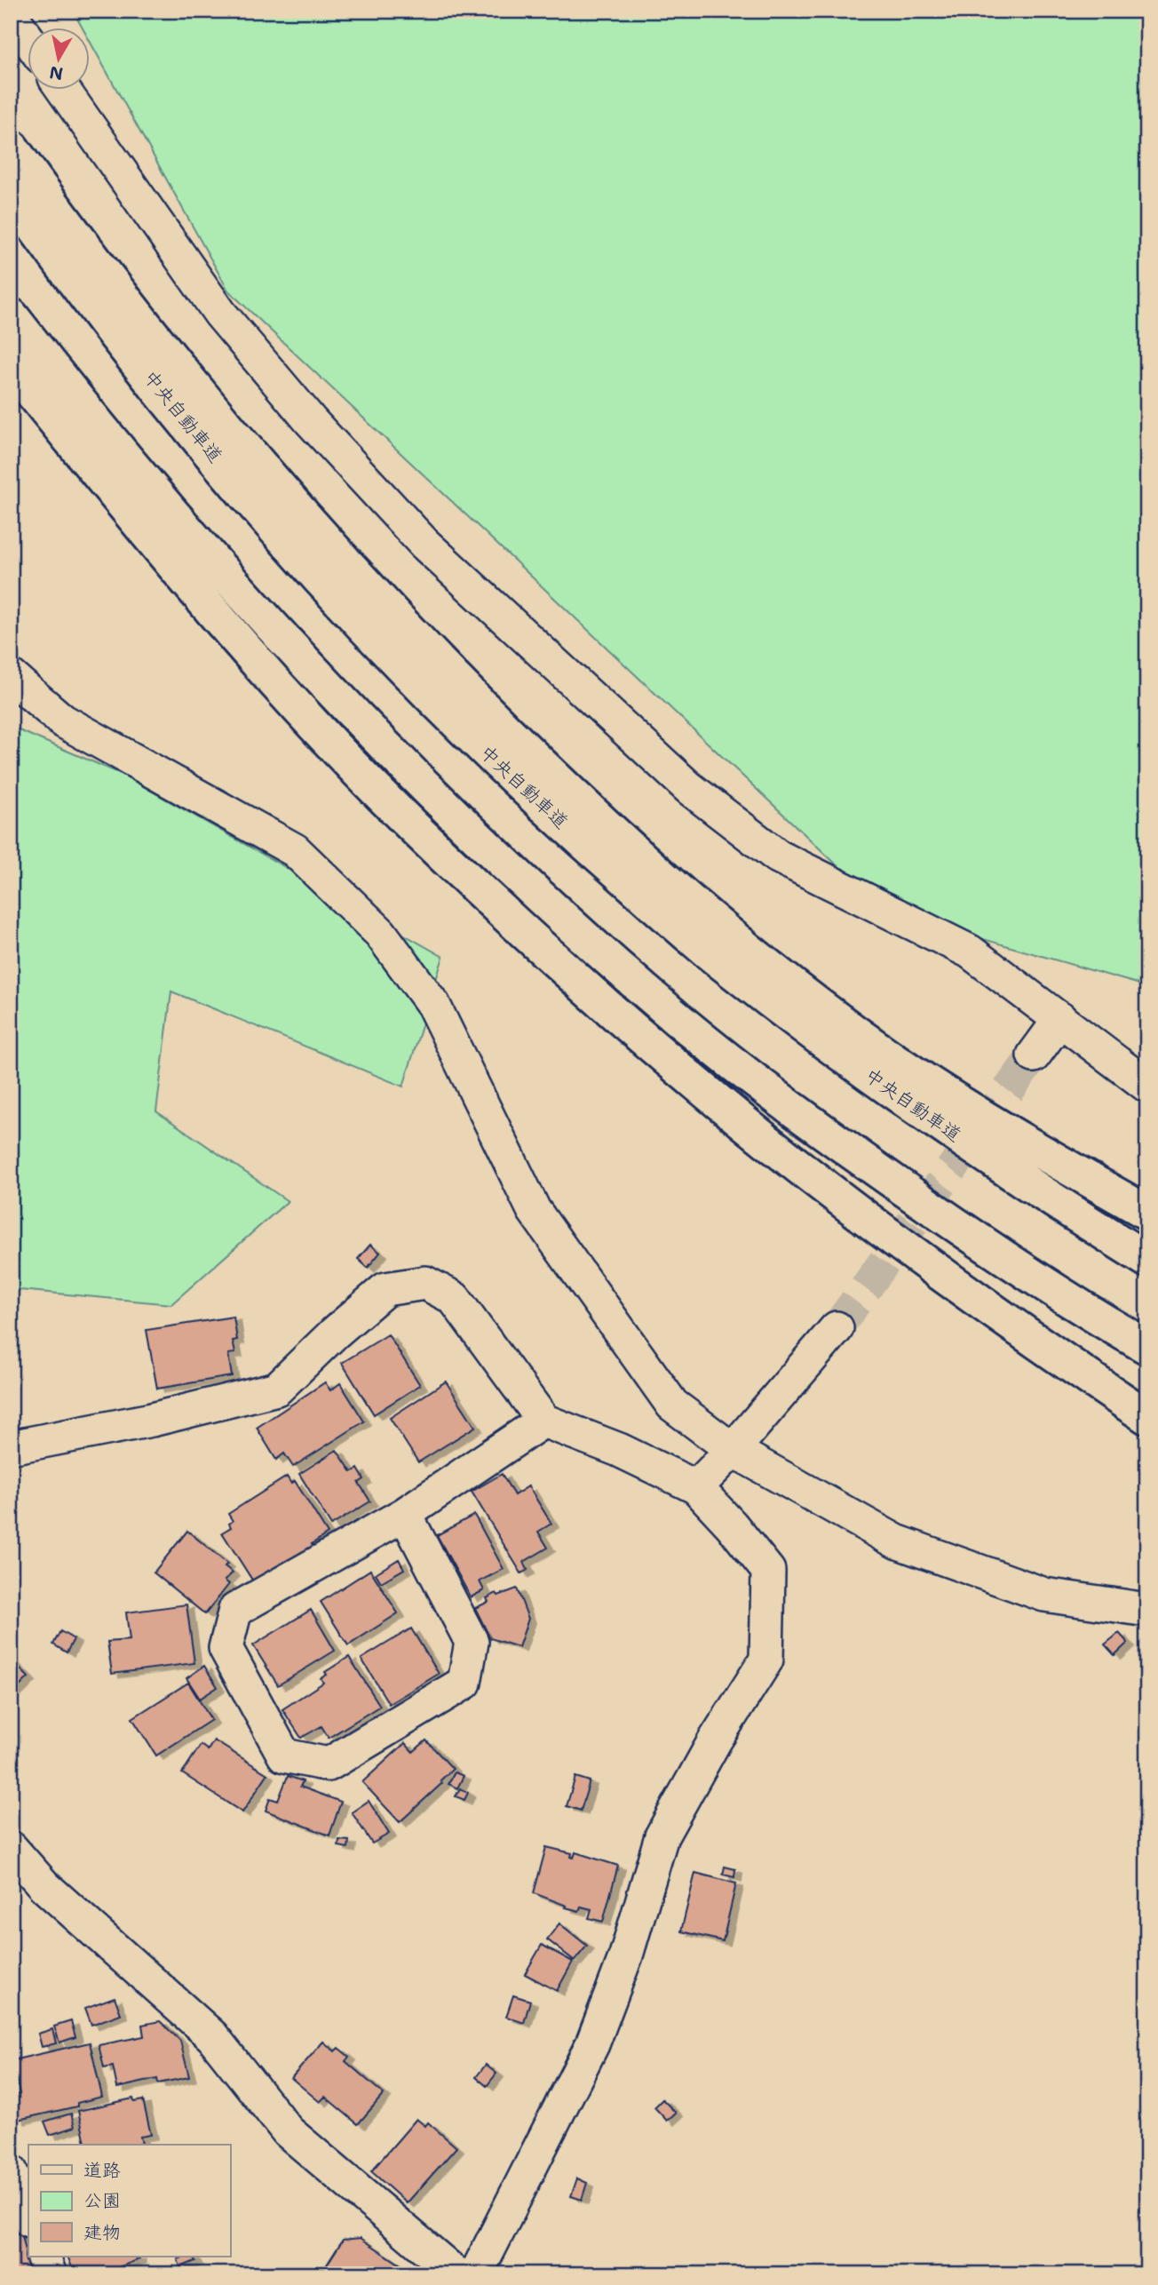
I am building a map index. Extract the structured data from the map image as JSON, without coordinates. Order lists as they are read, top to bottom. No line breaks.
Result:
{"streets":{"highway":["中央自動車道"]},"legend":["道路","公園","建物"],"north":"bottom"}
